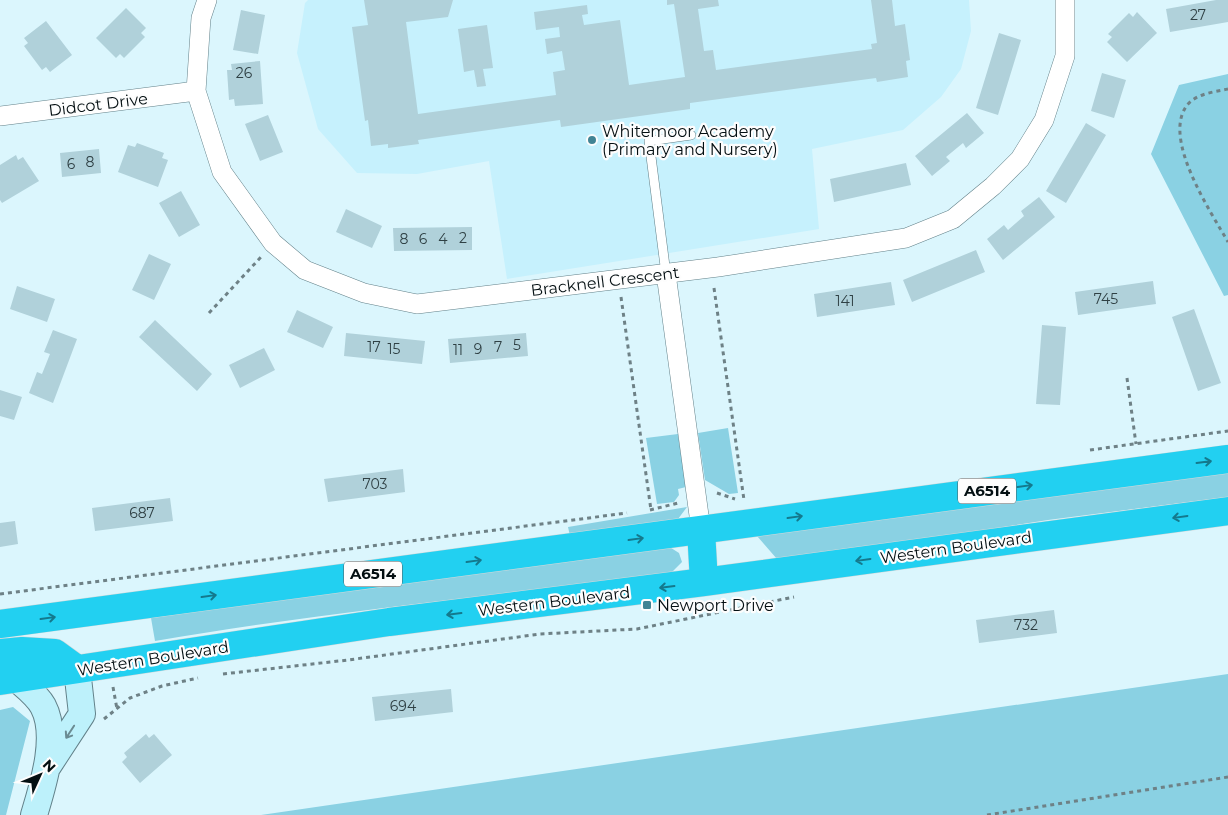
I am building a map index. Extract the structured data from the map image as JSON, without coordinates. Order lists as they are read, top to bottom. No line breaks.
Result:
{"streets":{"highway":["A6514","Western Boulevard"],"street":["Didcot Drive","Bracknell Crescent"]},"crossings":[["Didcot Drive","Bracknell Crescent"]],"places":{"other":["Whitemoor Academy (Primary and Nursery)"],"transit":["Newport Drive"]},"house_numbers":["27","26","8","6","2","8","6","4","745","141","5","17","7","15","9","11","703","687","732","694"],"north":"top right"}
